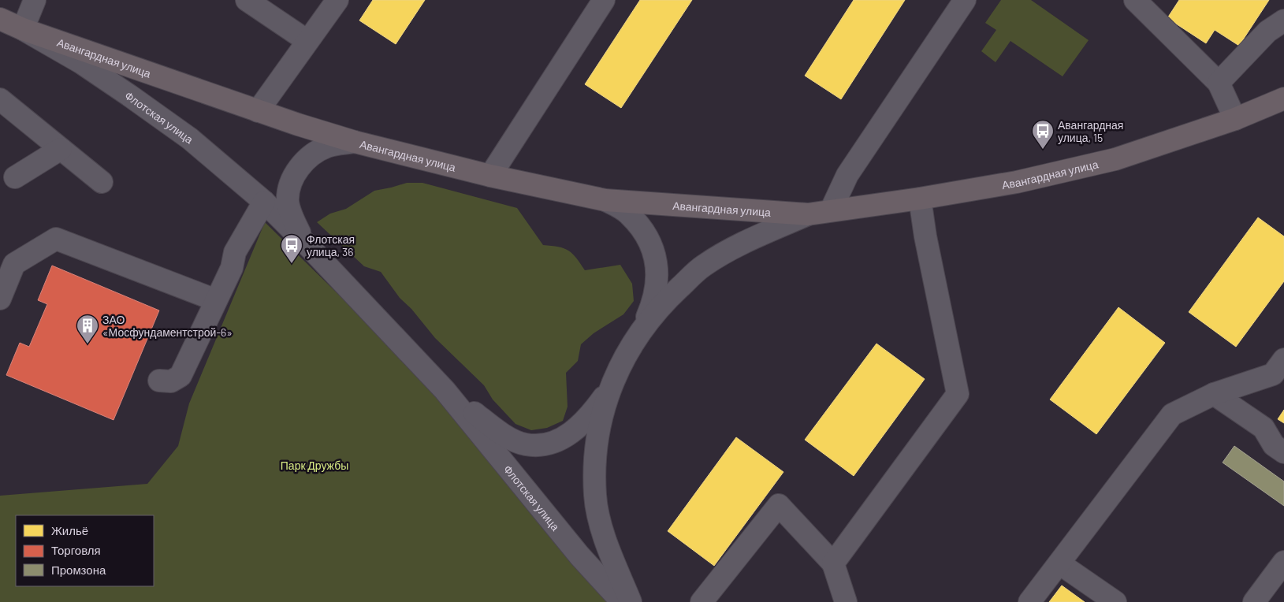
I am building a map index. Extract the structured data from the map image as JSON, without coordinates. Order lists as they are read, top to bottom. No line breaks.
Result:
{"streets":{"main road":["Авангардная улица","Флотская улица"]},"crossings":[["Авангардная улица","Флотская улица"]],"parks":["Парк Дружбы"],"places":{"bus stop":["Авангардная улица, 15","Флотская улица, 36"],"building":["ЗАО «Мосфундаментстрой-6»"]},"legend":["Жильё","Торговля","Промзона"]}
